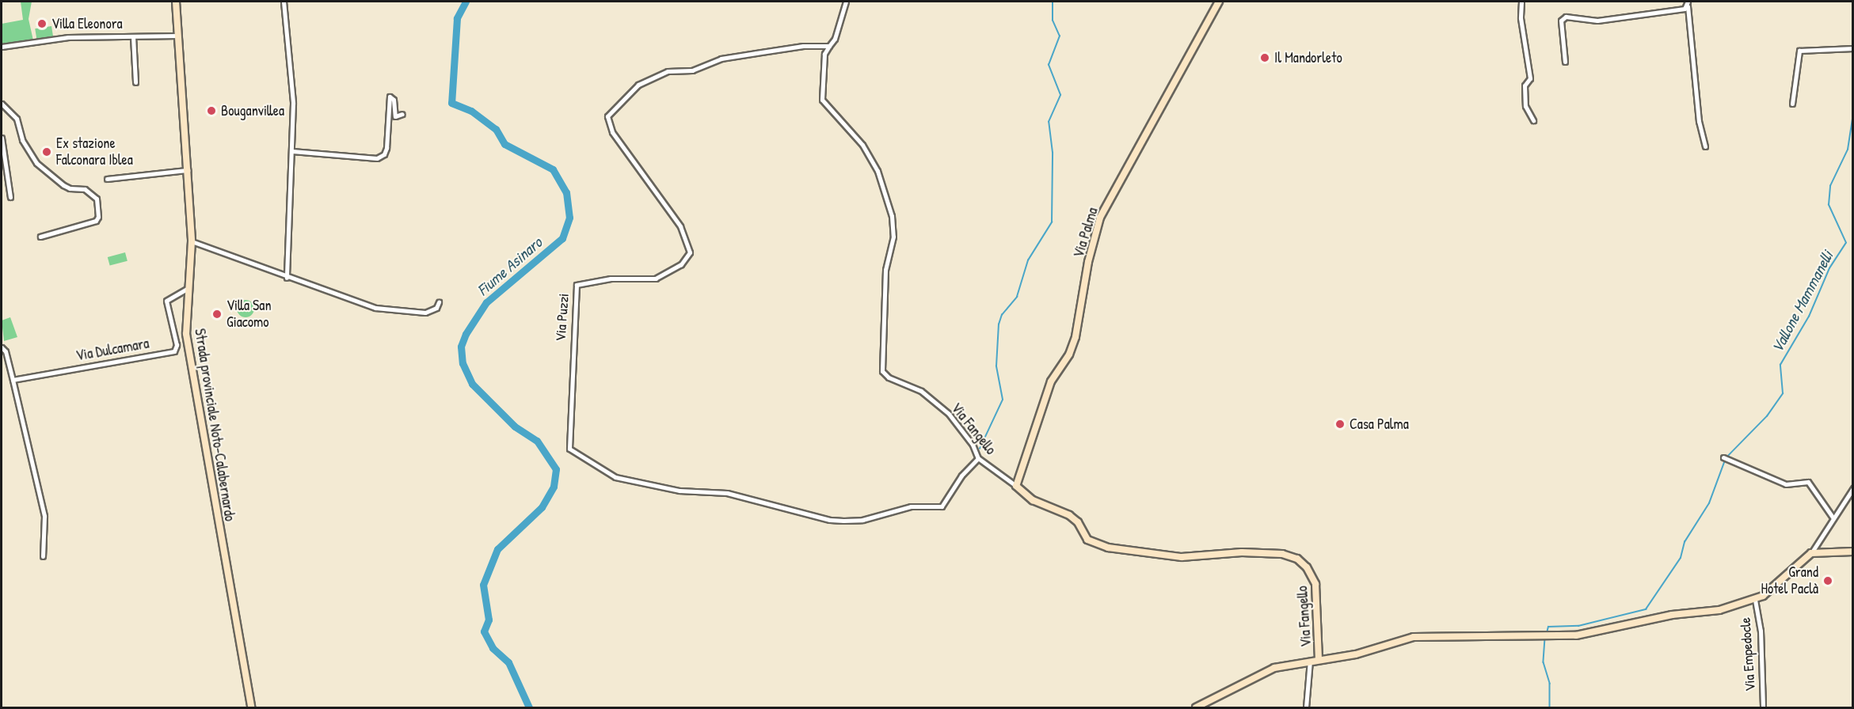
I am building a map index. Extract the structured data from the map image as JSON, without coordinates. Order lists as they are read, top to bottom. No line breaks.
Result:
{"streets":{"street":["Via Palma","Via Puzzi","Via Dulcamara","Strada provinciale Noto-Calabernardo","Via Fangello","Via Empedocle"]},"crossings":[["Via Palma","Via Fangello"],["Via Puzzi","Via Fangello"],["Via Dulcamara","Strada provinciale Noto-Calabernardo"]],"water":["Fiume Asinaro","Vallone Mammanelli"],"places":["Villa Eleonora","Il Mandorleto","Bouganvillea","Ex stazione Falconara Iblea","Villa San Giacomo","Casa Palma","Grand Hotel Paclà"]}
